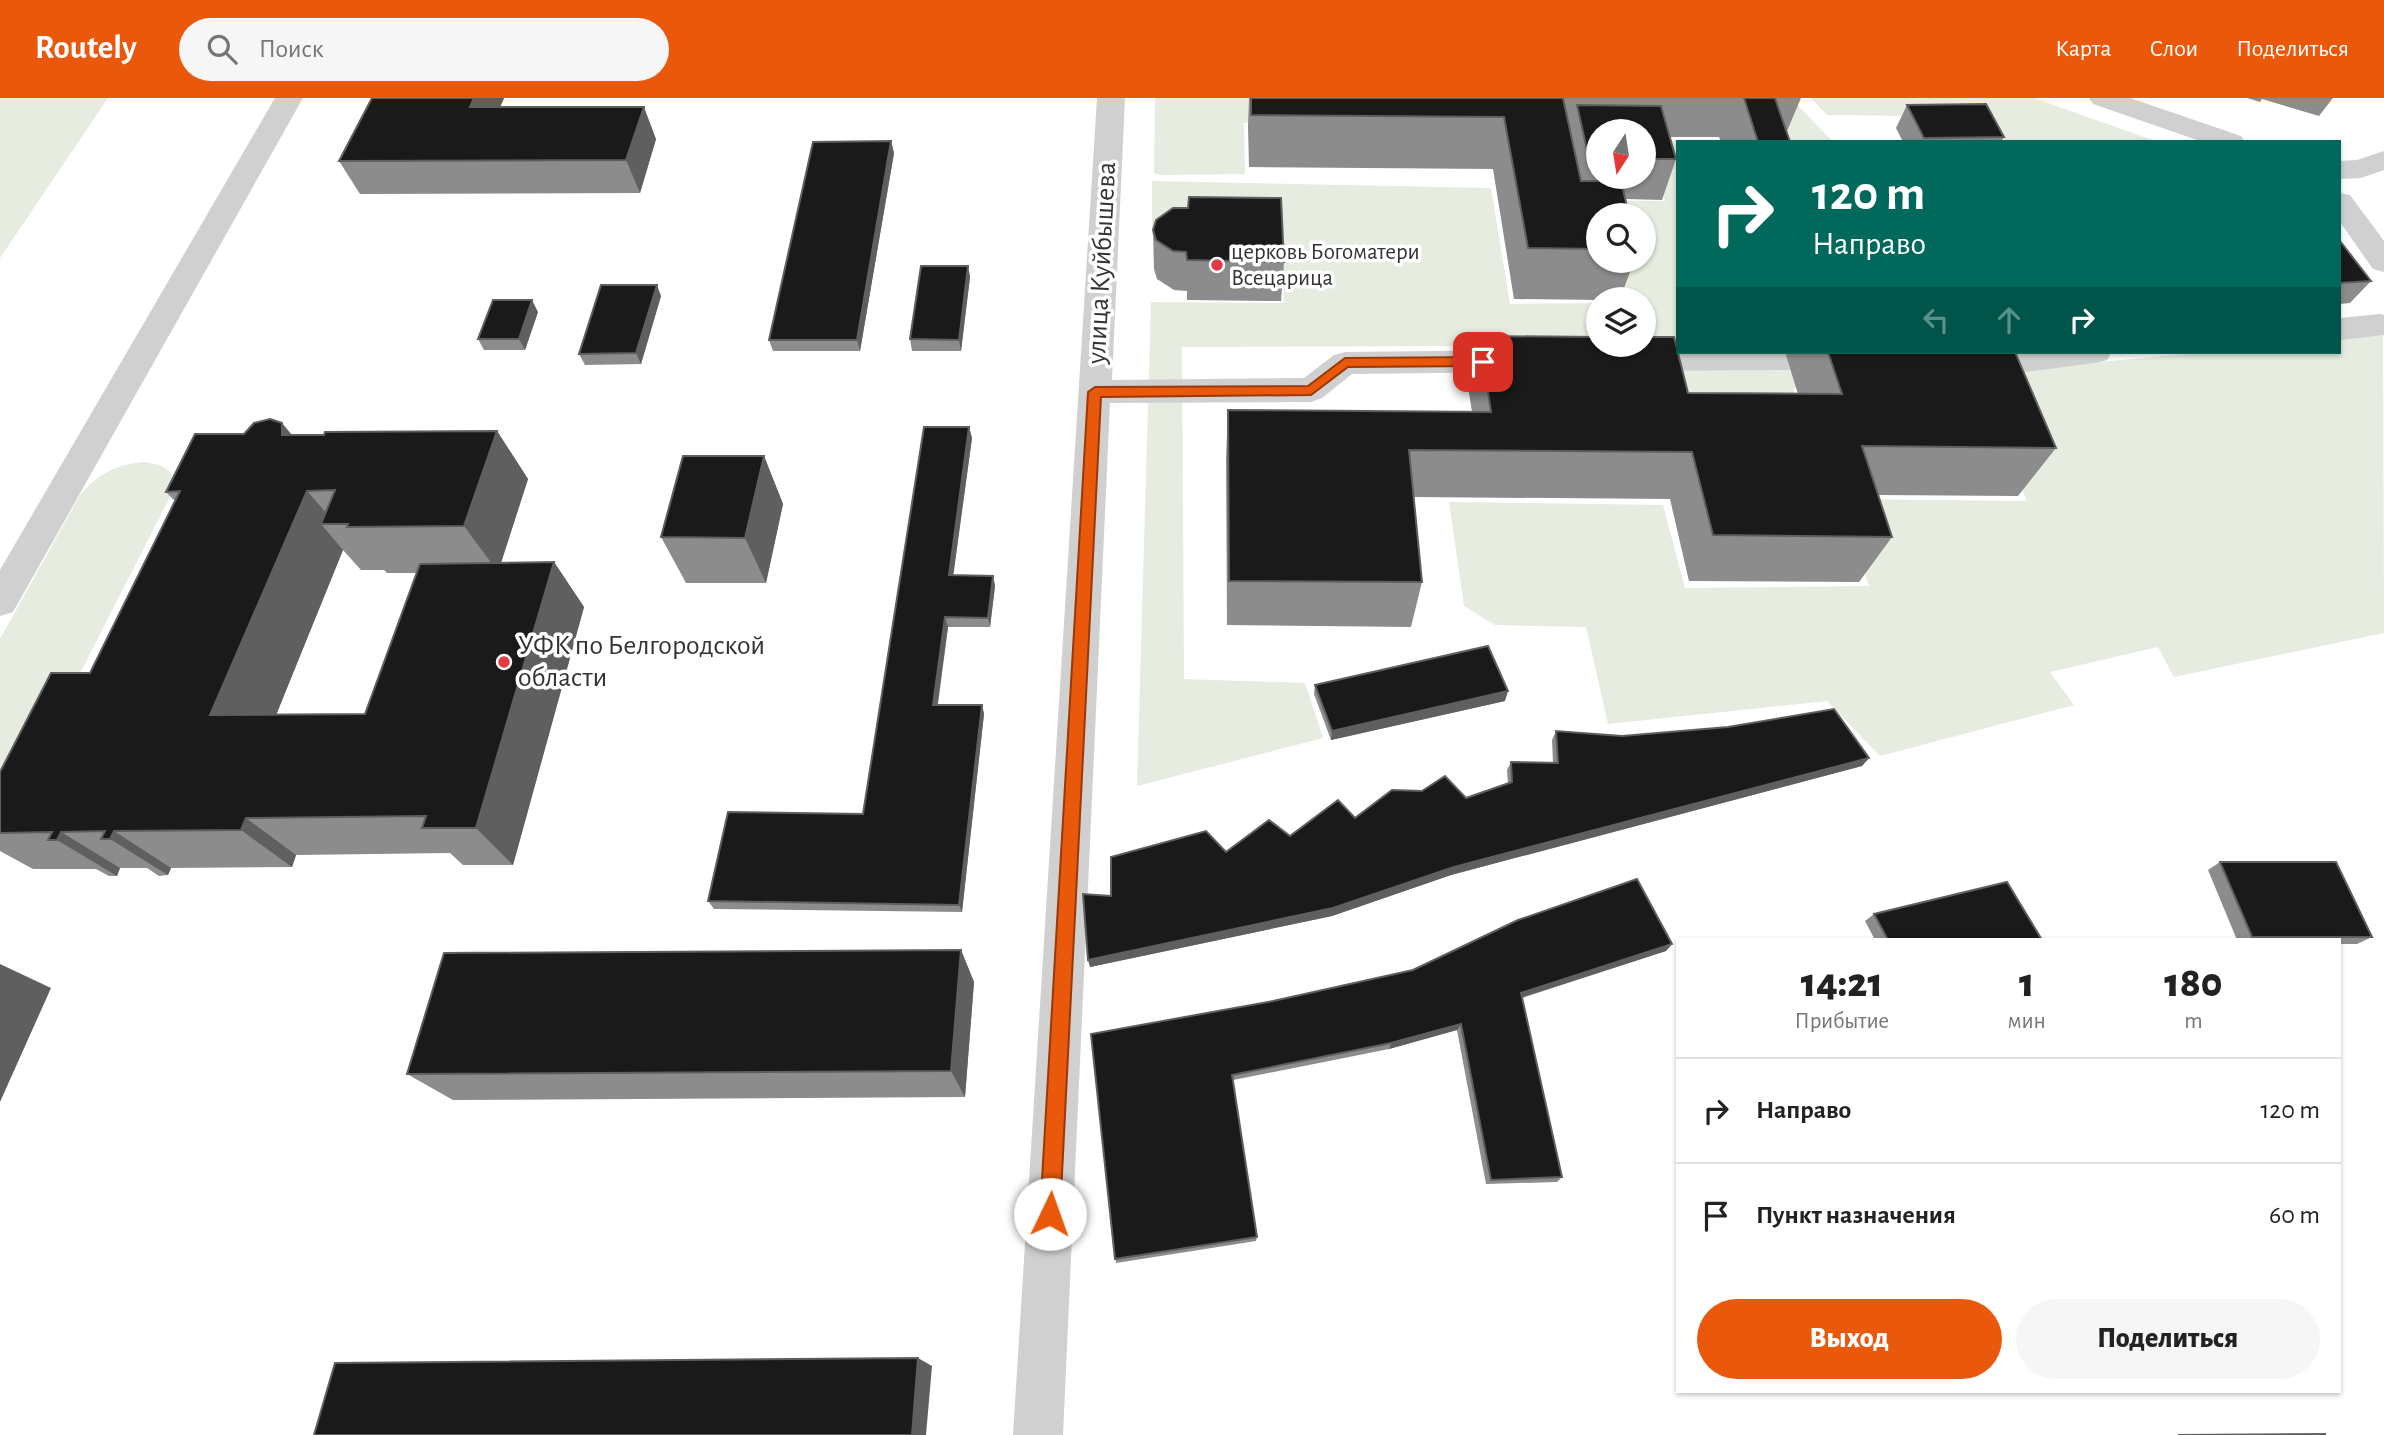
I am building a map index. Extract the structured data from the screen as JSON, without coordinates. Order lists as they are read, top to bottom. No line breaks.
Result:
{"streets":{"street":["улица Куйбышева"]},"places":["церковь Богоматери Всецарица","УФК по Белгородской области"],"north":"bottom","page":{"header":"Routely","search":"Поиск","nav":["Карта","Слои","Поделиться"],"turn":["120 m","Направо"],"eta":["14:21","Прибытие","1","мин","180","m"],"list":[{"name":"Направо","value":"120 m"},{"name":"Пункт назначения","value":"60 m"}],"buttons":["Выход","Поделиться"]}}
